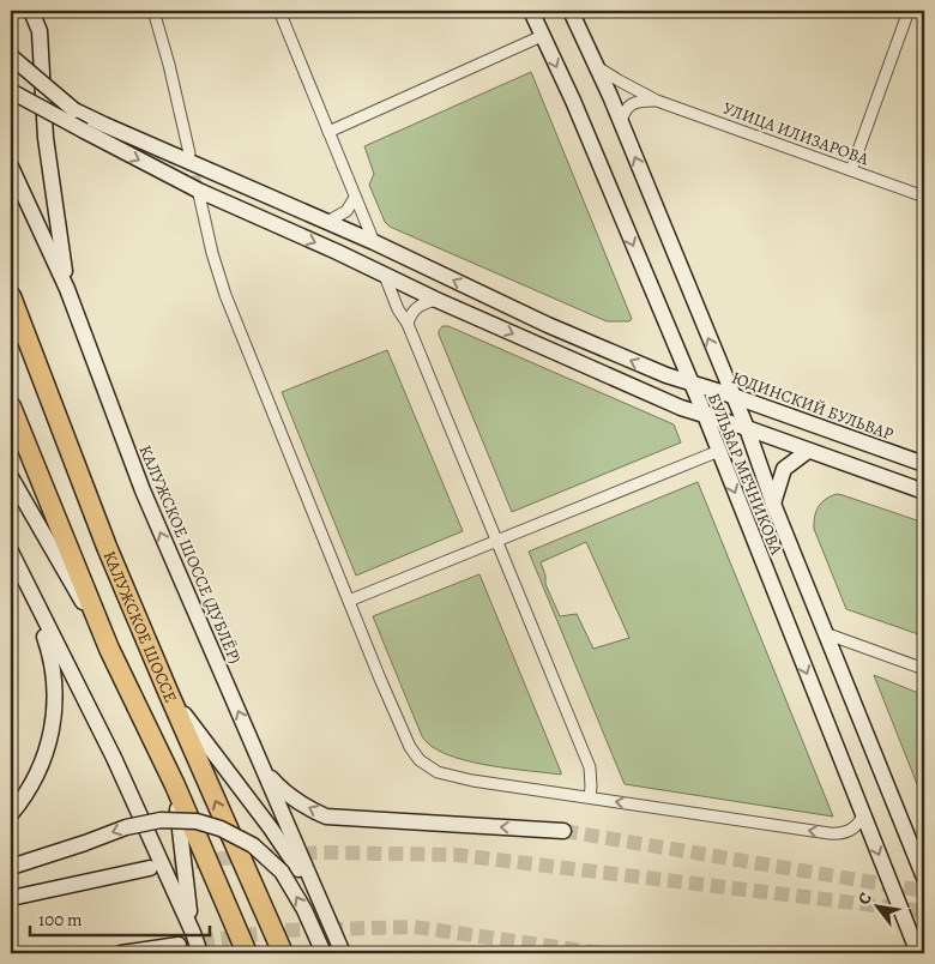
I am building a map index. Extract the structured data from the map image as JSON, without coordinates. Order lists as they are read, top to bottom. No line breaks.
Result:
{"streets":{"highway":["КАЛУЖСКОЕ ШОССЕ"],"street":["УЛИЦА ИЛИЗАРОВА","ЮДИНСКИЙ БУЛЬВАР","БУЛЬВАР МЕЧНИКОВА","КАЛУЖСКОЕ ШОССЕ (ДУБЛЁР)"]},"crossings":[["УЛИЦА ИЛИЗАРОВА","БУЛЬВАР МЕЧНИКОВА"],["ЮДИНСКИЙ БУЛЬВАР","БУЛЬВАР МЕЧНИКОВА"]],"scale_bar":"100 m","north":"top left"}
